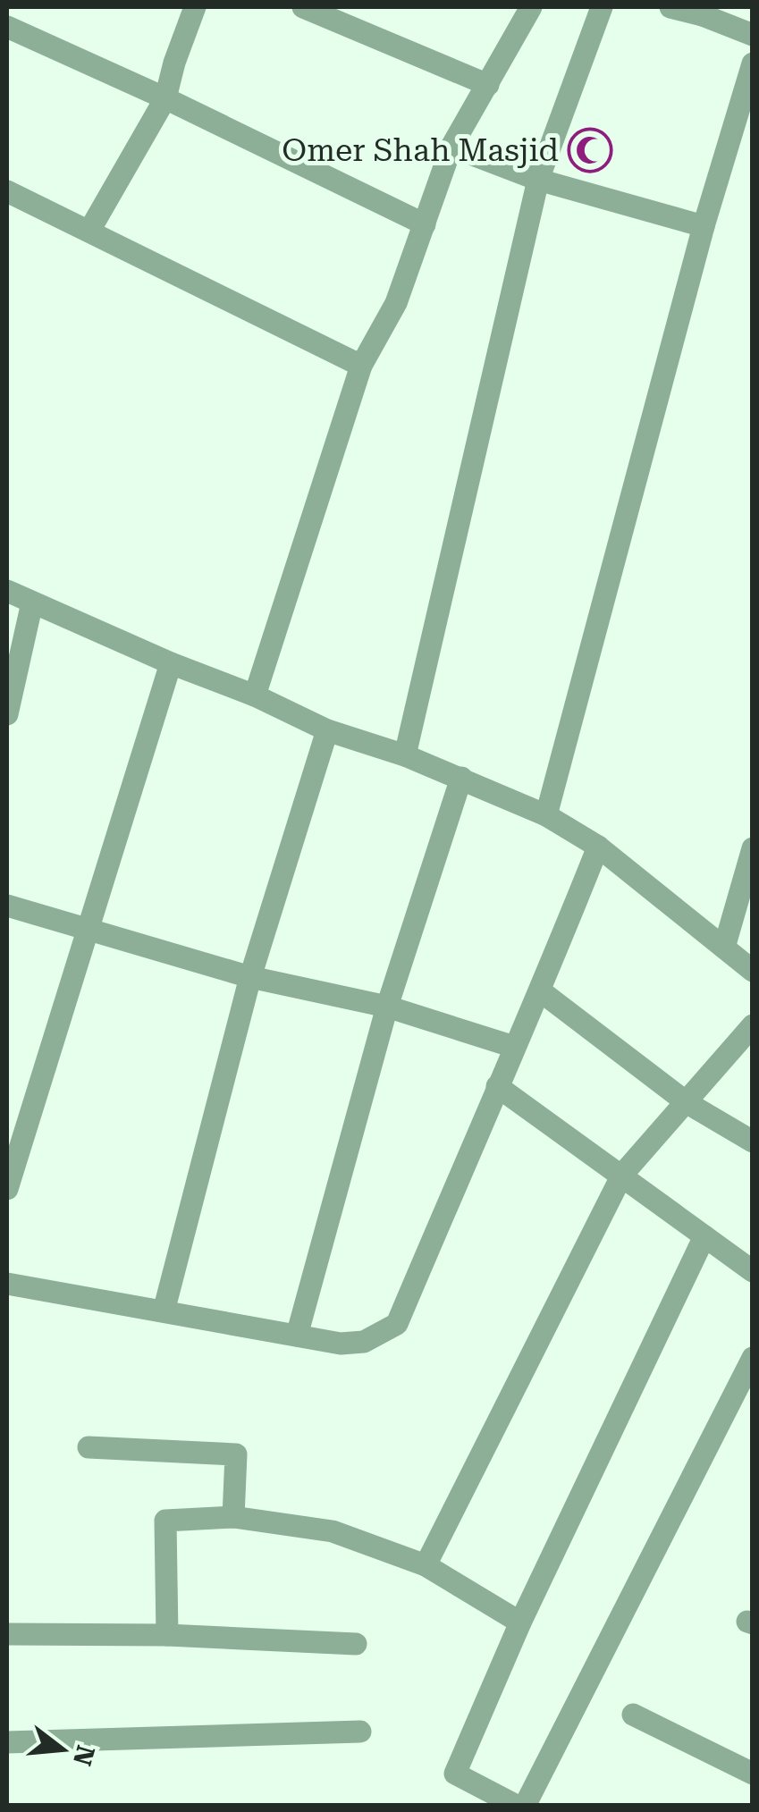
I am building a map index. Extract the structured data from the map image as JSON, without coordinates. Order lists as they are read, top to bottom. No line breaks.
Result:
{"places":{"mosque":["Omer Shah Masjid"]},"north":"right"}
